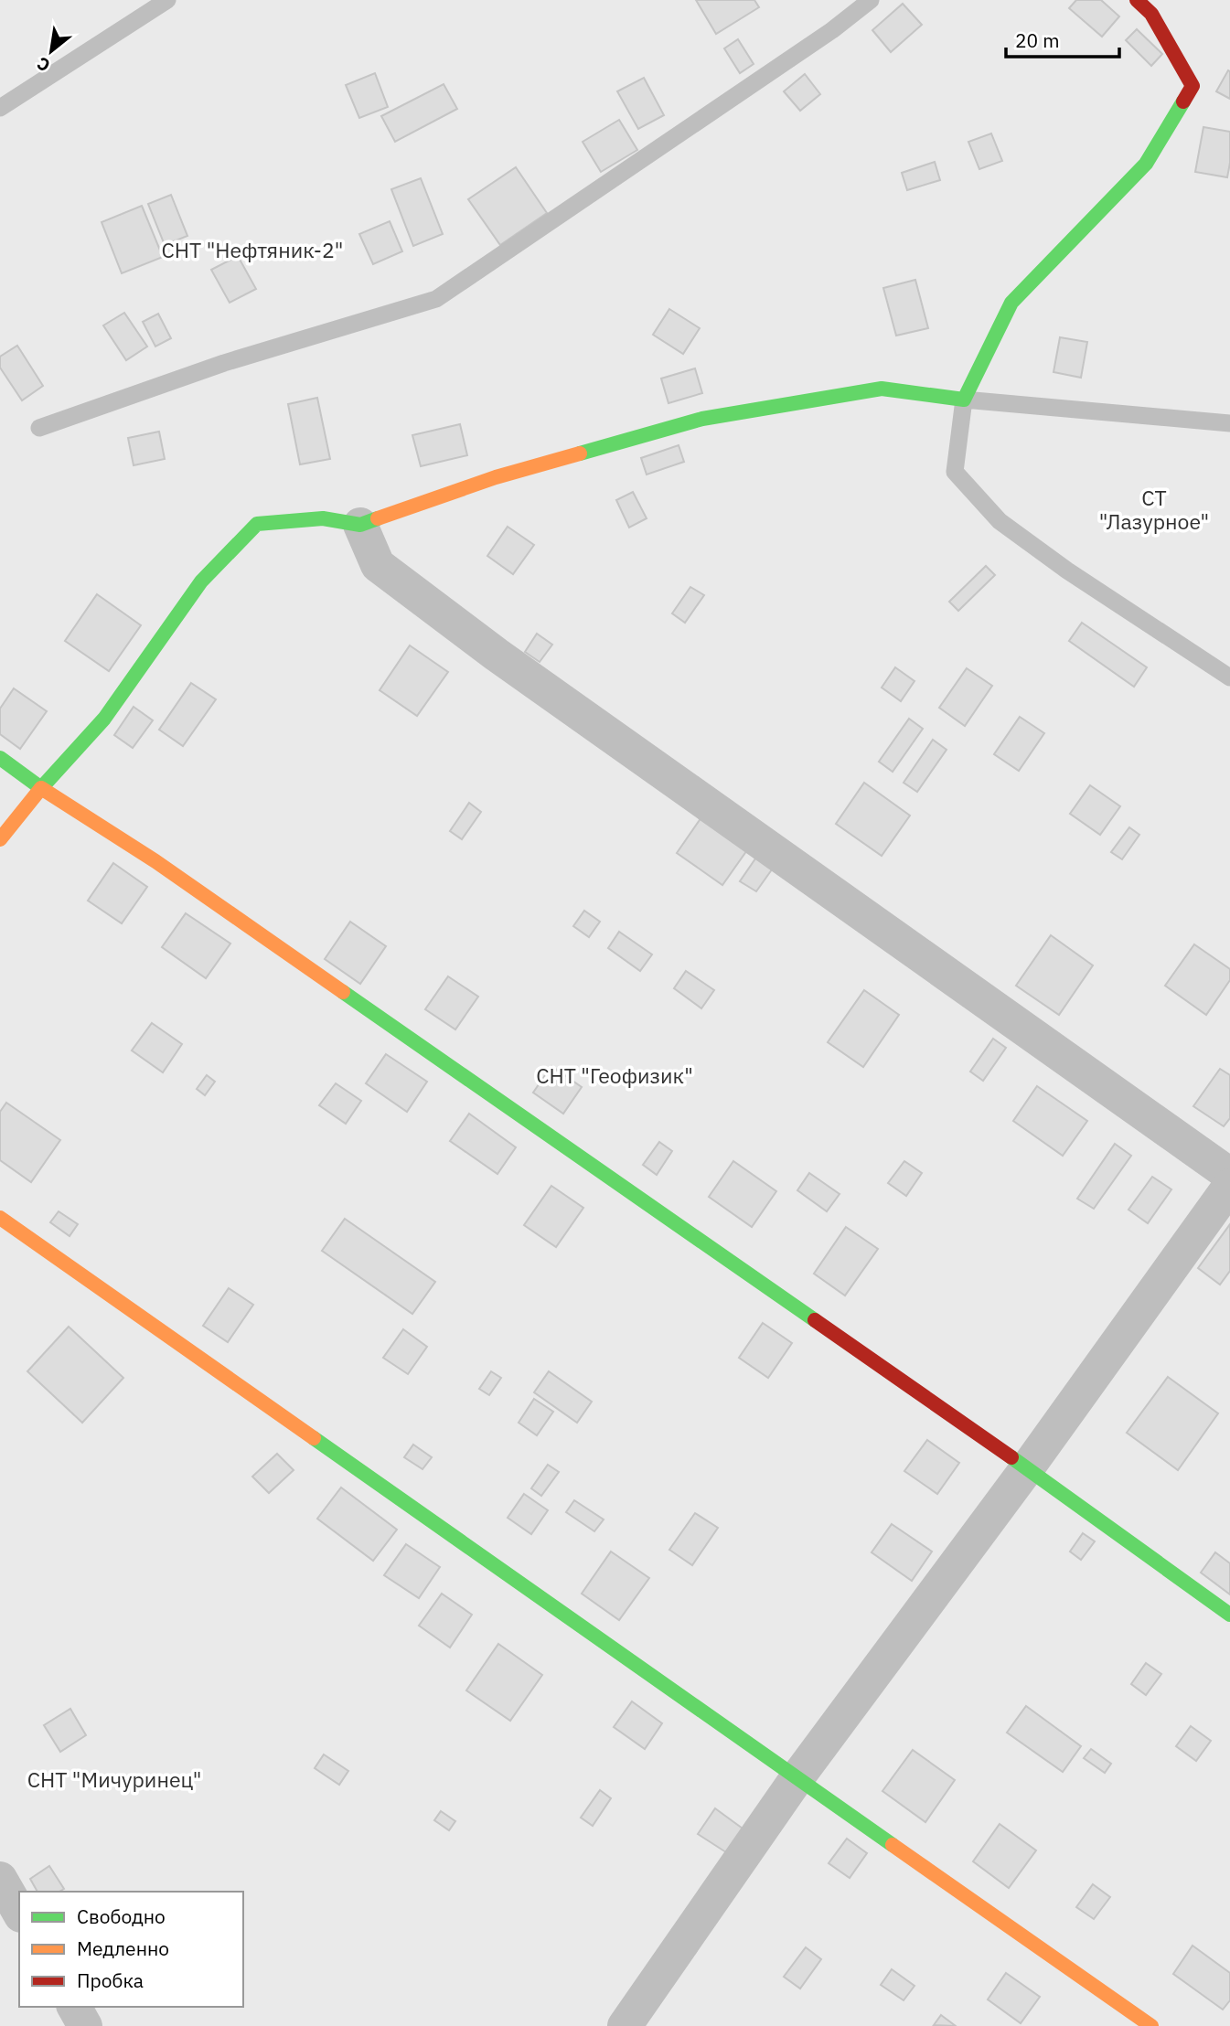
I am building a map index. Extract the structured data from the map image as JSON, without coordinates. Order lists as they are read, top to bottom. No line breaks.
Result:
{"parks":["СНТ \"Нефтяник-2\"","СТ \"Лазурное\"","СНТ \"Геофизик\"","СНТ \"Мичуринец\""],"legend":["Свободно","Медленно","Пробка"],"scale_bar":"20 m","north":"bottom left"}
